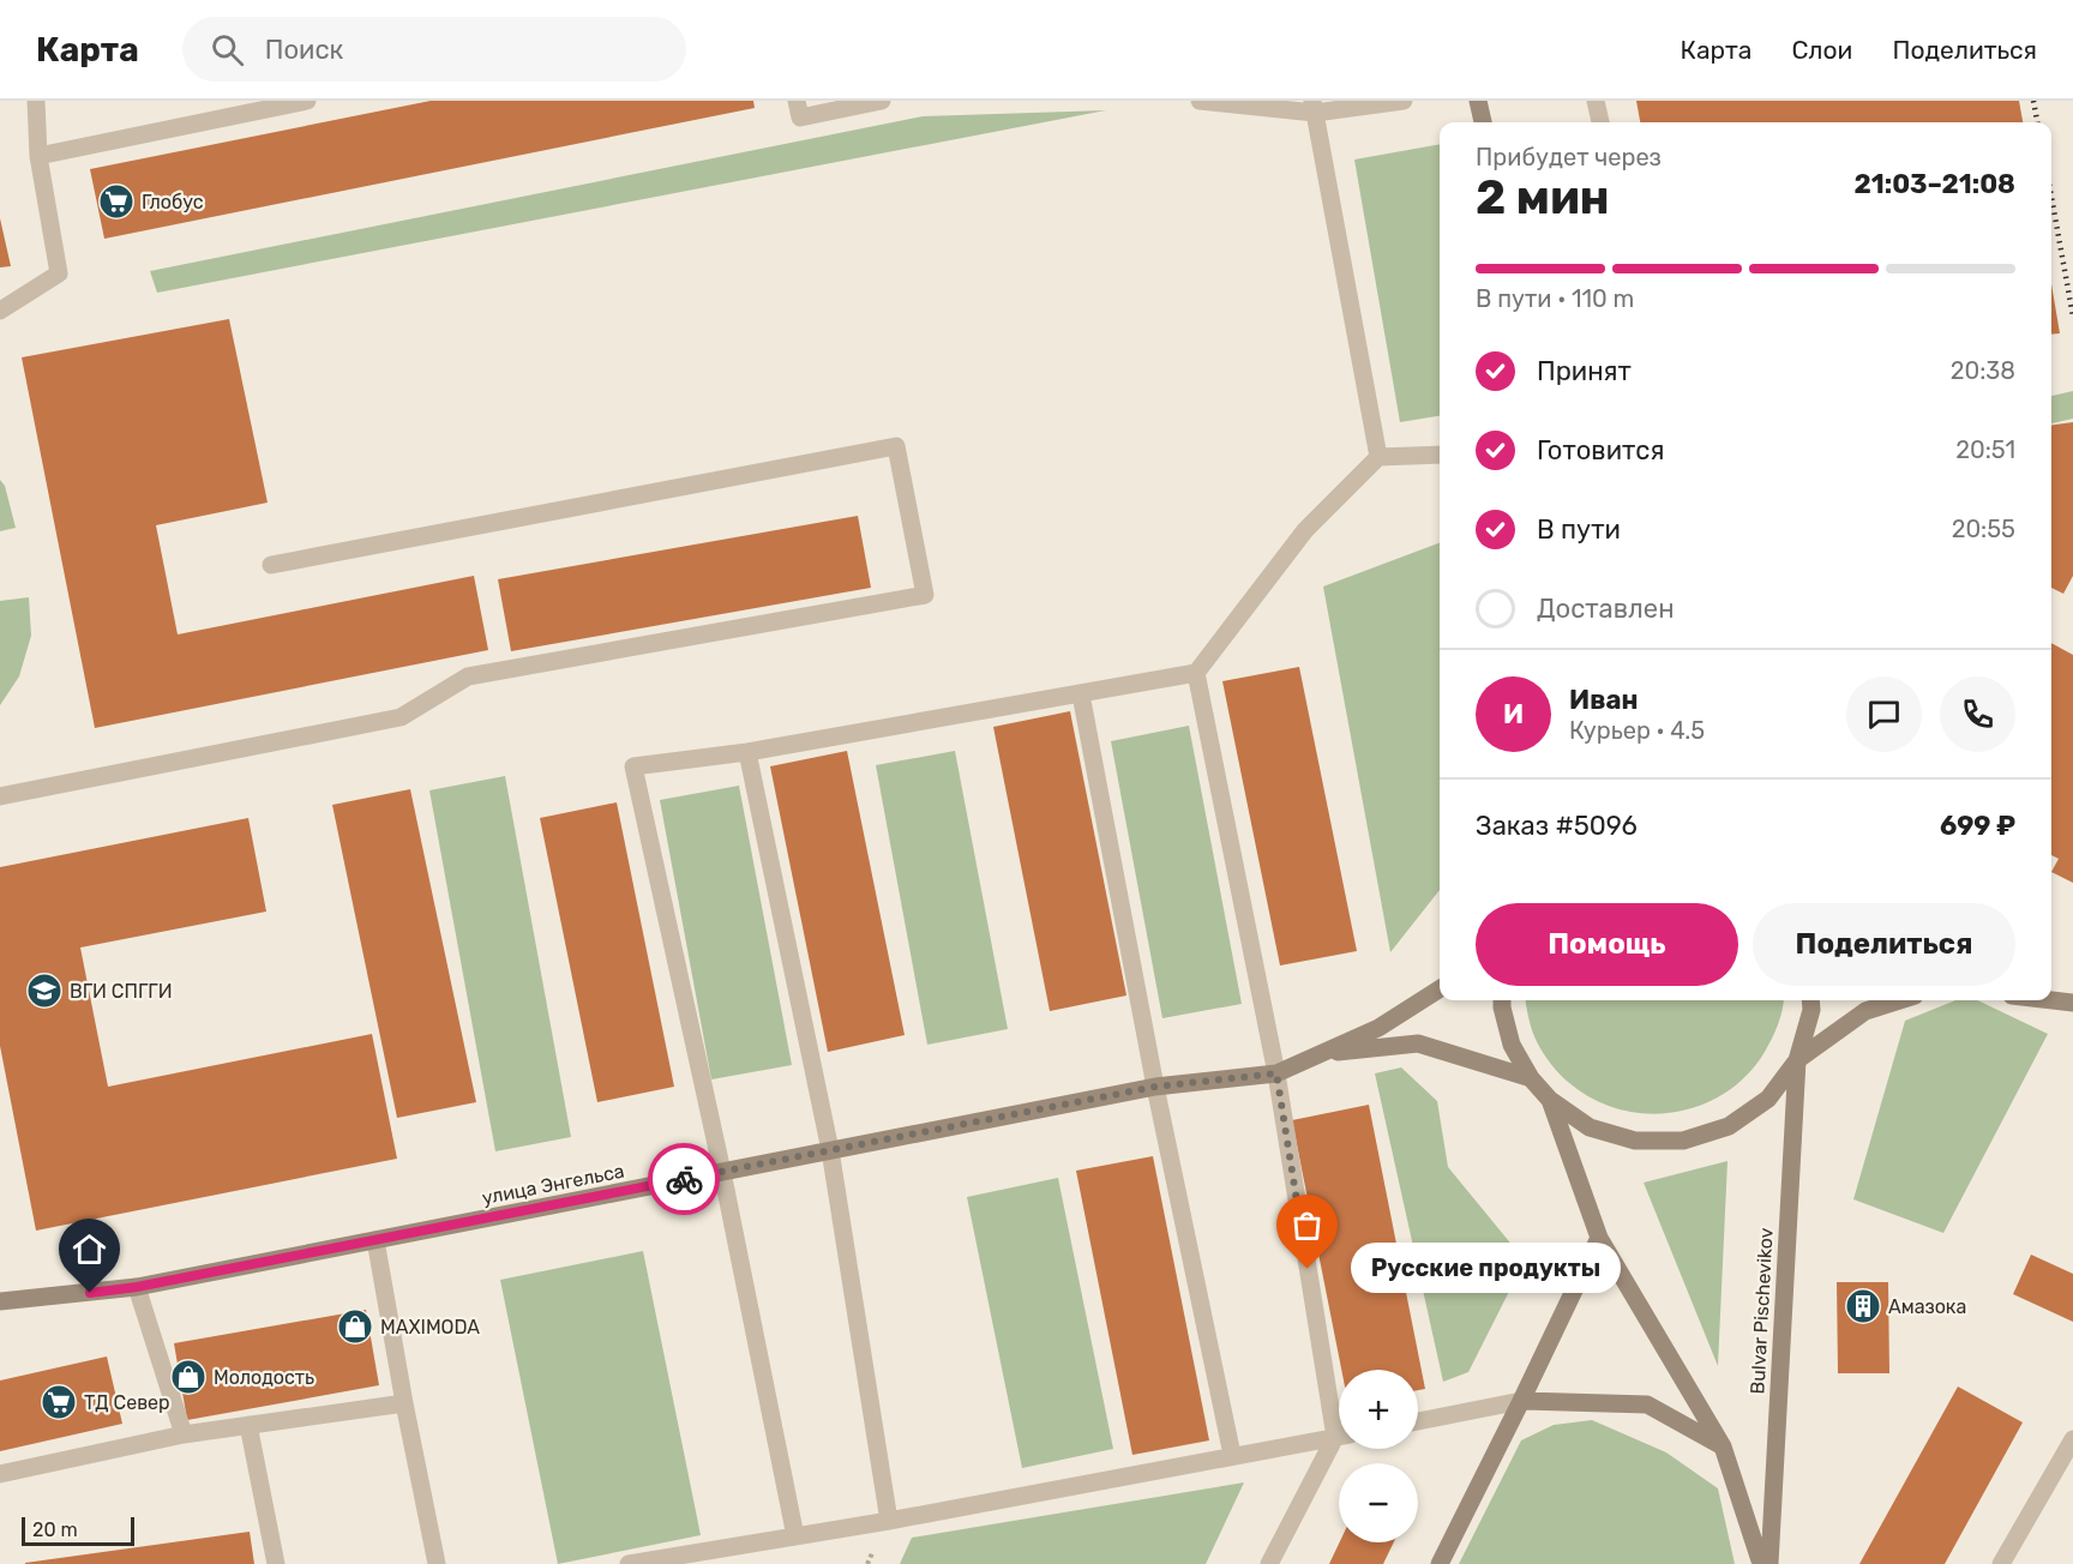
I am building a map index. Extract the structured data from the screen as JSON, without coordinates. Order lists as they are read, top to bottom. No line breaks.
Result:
{"streets":{"main road":["улица Энгельса","Bulvar Pischevikov"]},"crossings":[["улица Энгельса","Bulvar Pischevikov"]],"places":{"supermarket":["Глобус","ТД Север"],"school or university":["ВГИ СПГГИ"],"other":["Русские продукты"],"building":["Амазока"],"shop":["MAXIMODA","Молодость"]},"scale_bar":"20 m","page":{"header":"Карта","search":"Поиск","nav":["Карта","Слои","Поделиться"],"heading":["2 мин","Прибудет через","21:03–21:08"],"panel":["Иван","Курьер · 4.5","Заказ #5096","699 ₽"],"bar":"В пути · 110 m","list":[["Принят","20:38"],["Готовится","20:51"],["В пути","20:55"],"Доставлен"],"round":"И","buttons":["Помощь","Поделиться"],"bubble":"Русские продукты","map_buttons":["+","−"],"scale":"20 m"}}
